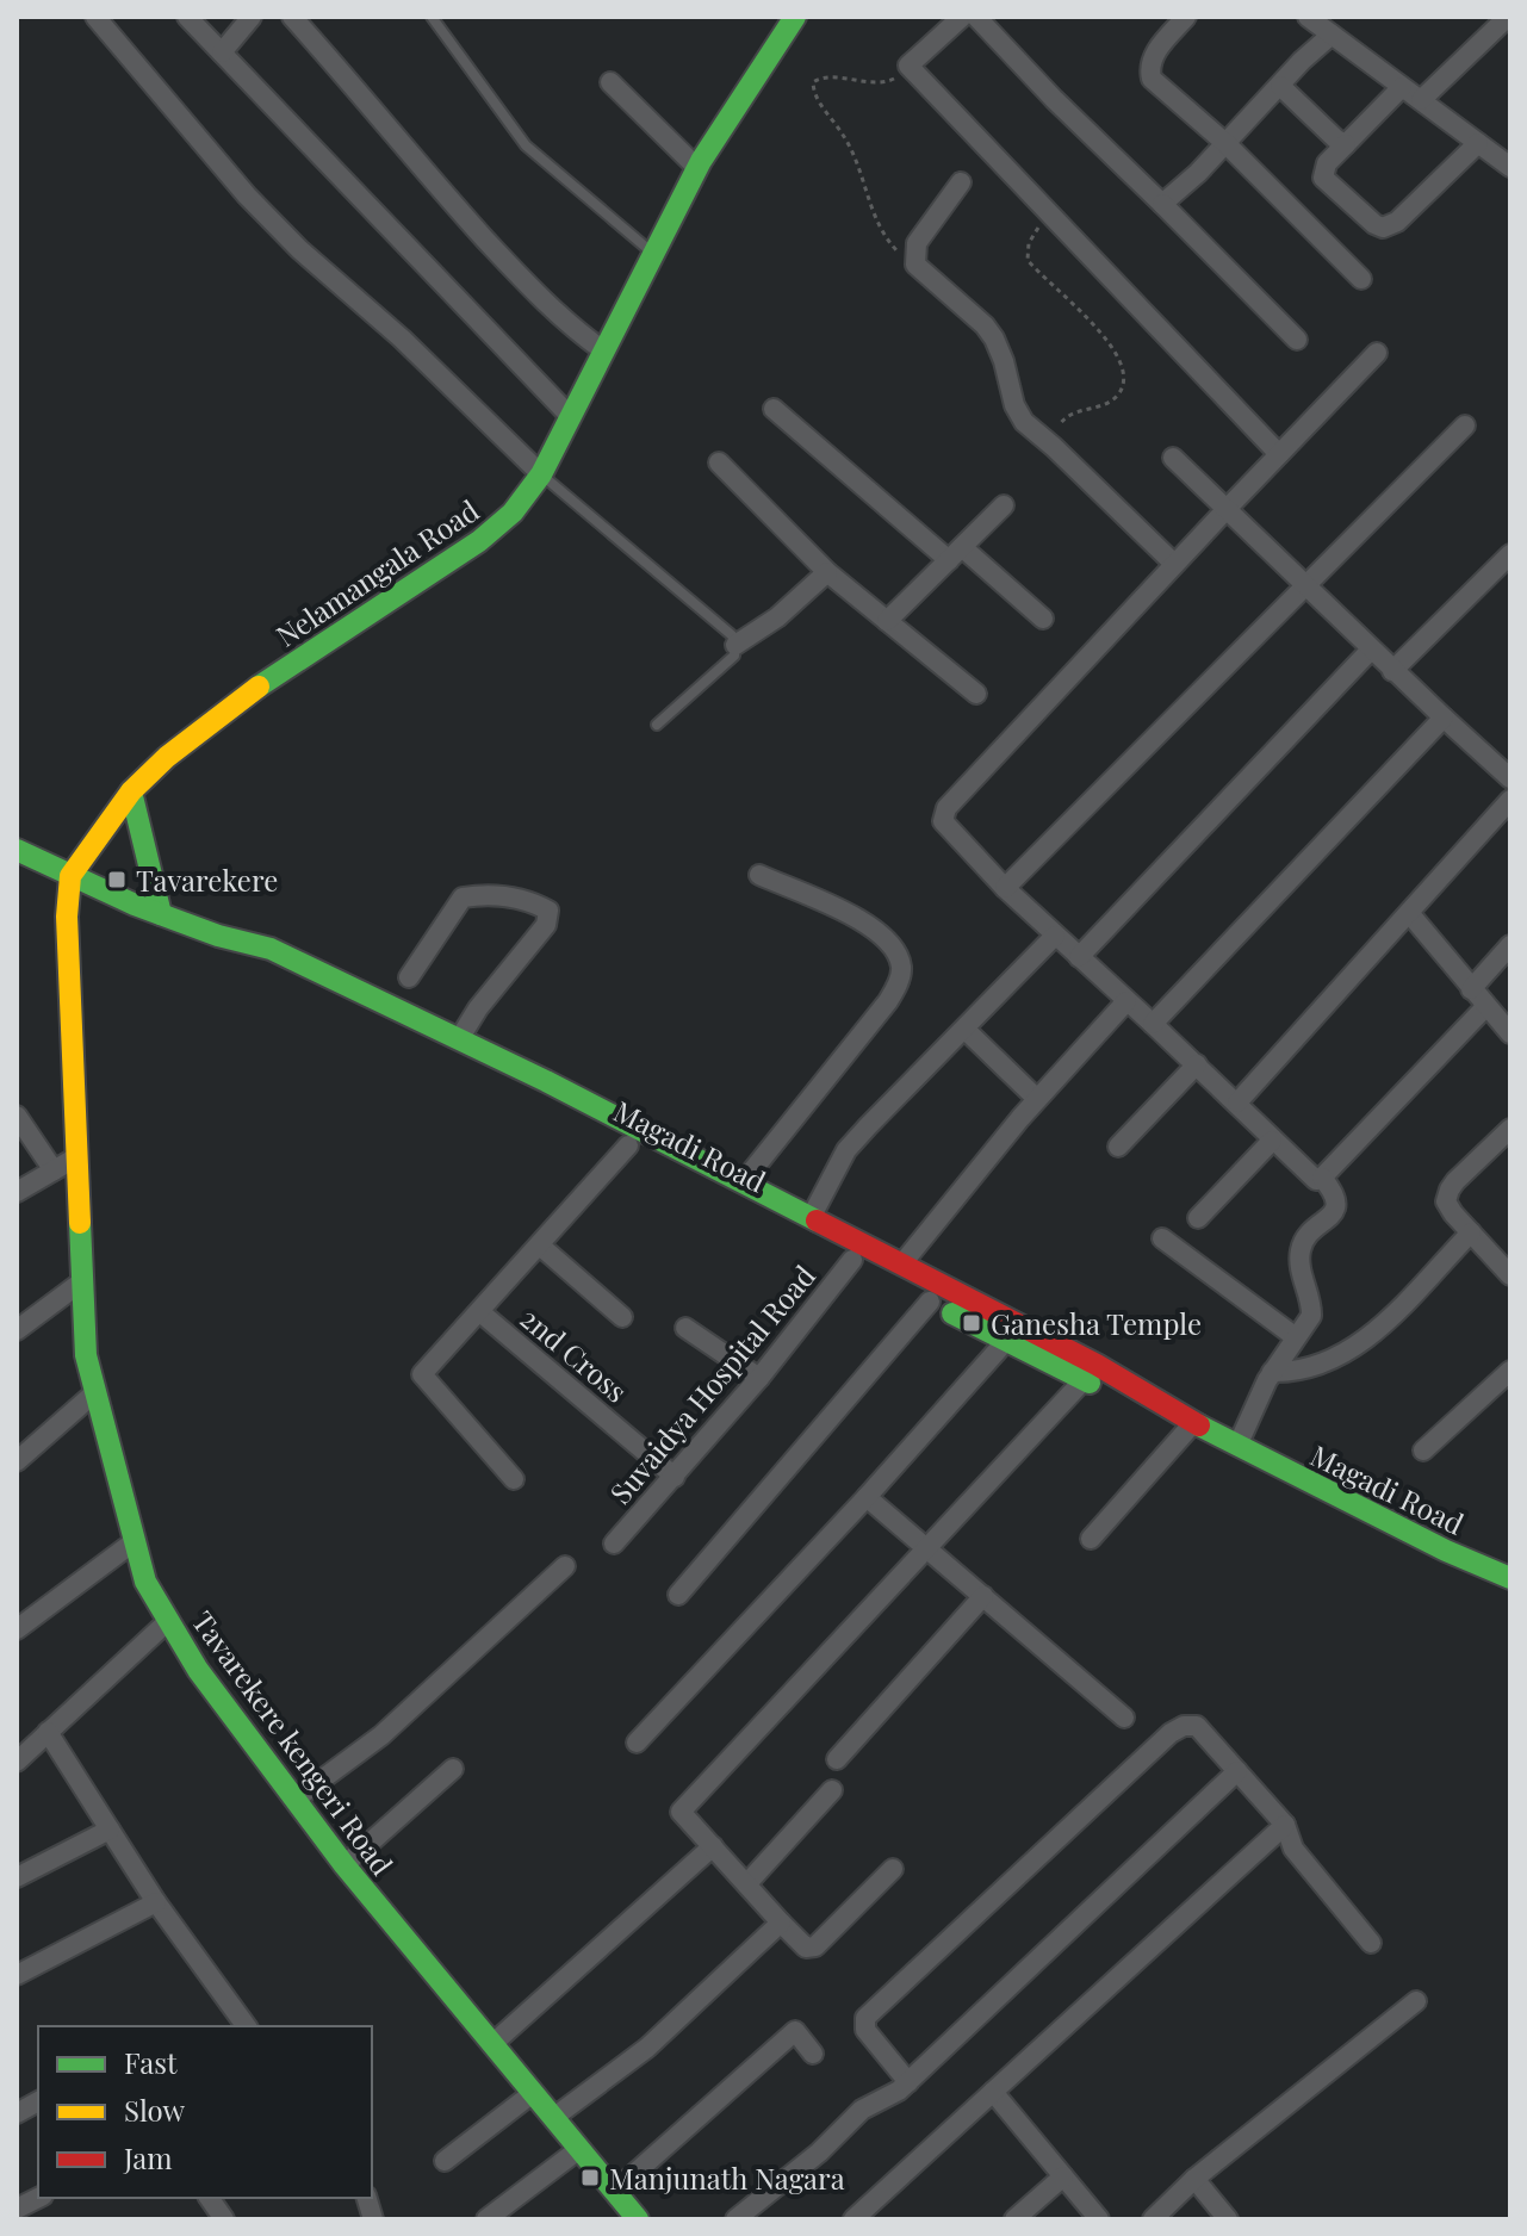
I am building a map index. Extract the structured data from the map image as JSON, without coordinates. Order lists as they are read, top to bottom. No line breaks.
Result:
{"streets":{"main road":["Nelamangala Road","Magadi Road","Tavarekere kengeri Road"],"street":["2nd Cross","Suvaidya Hospital Road"]},"crossings":[["Nelamangala Road","Magadi Road"],["Nelamangala Road","Tavarekere kengeri Road"],["Magadi Road","Suvaidya Hospital Road"],["Magadi Road","Tavarekere kengeri Road"],["2nd Cross","Suvaidya Hospital Road"]],"places":{"transit":["Tavarekere","Ganesha Temple","Manjunath Nagara"]},"legend":["Fast","Slow","Jam"]}
